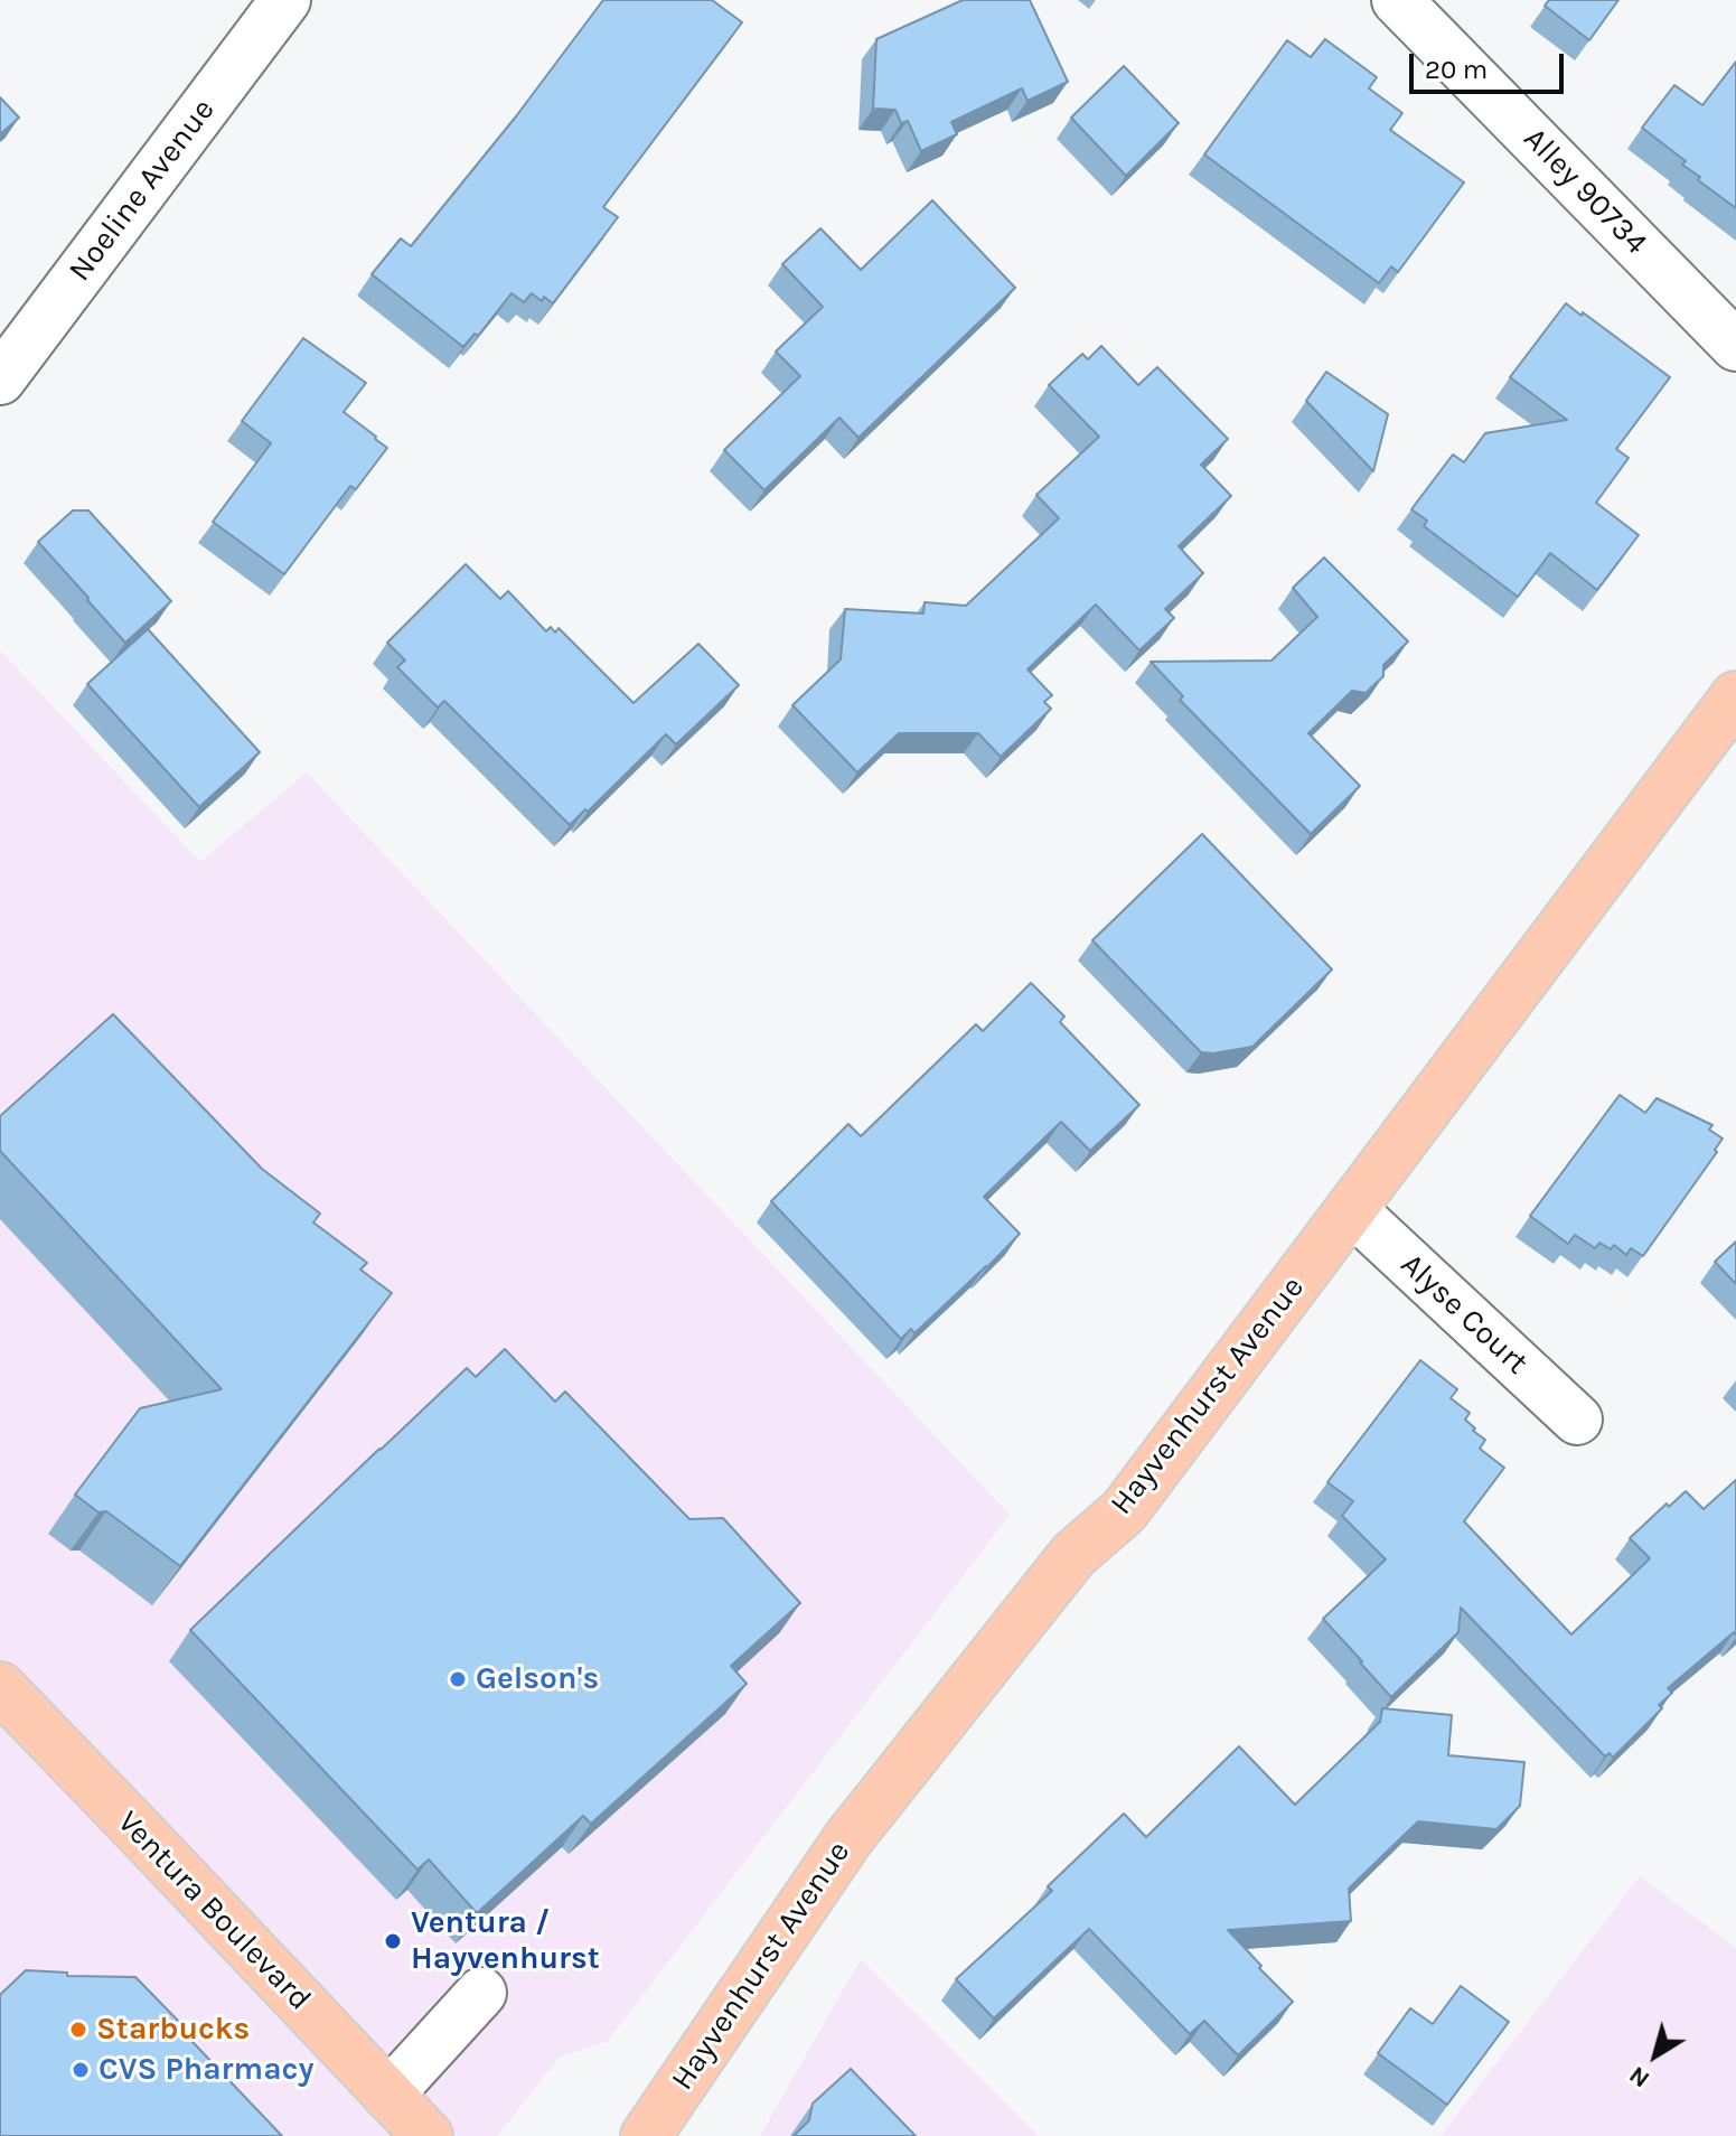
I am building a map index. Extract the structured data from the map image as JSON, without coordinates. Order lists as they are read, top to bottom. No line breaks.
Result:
{"streets":{"main road":["Hayvenhurst Avenue","Ventura Boulevard"],"street":["Noeline Avenue","Alley 90734","Alyse Court"]},"crossings":[["Alyse Court","Hayvenhurst Avenue"]],"places":["Gelson's","Ventura / Hayvenhurst","Starbucks","CVS Pharmacy"],"scale_bar":"20 m","north":"bottom left"}
